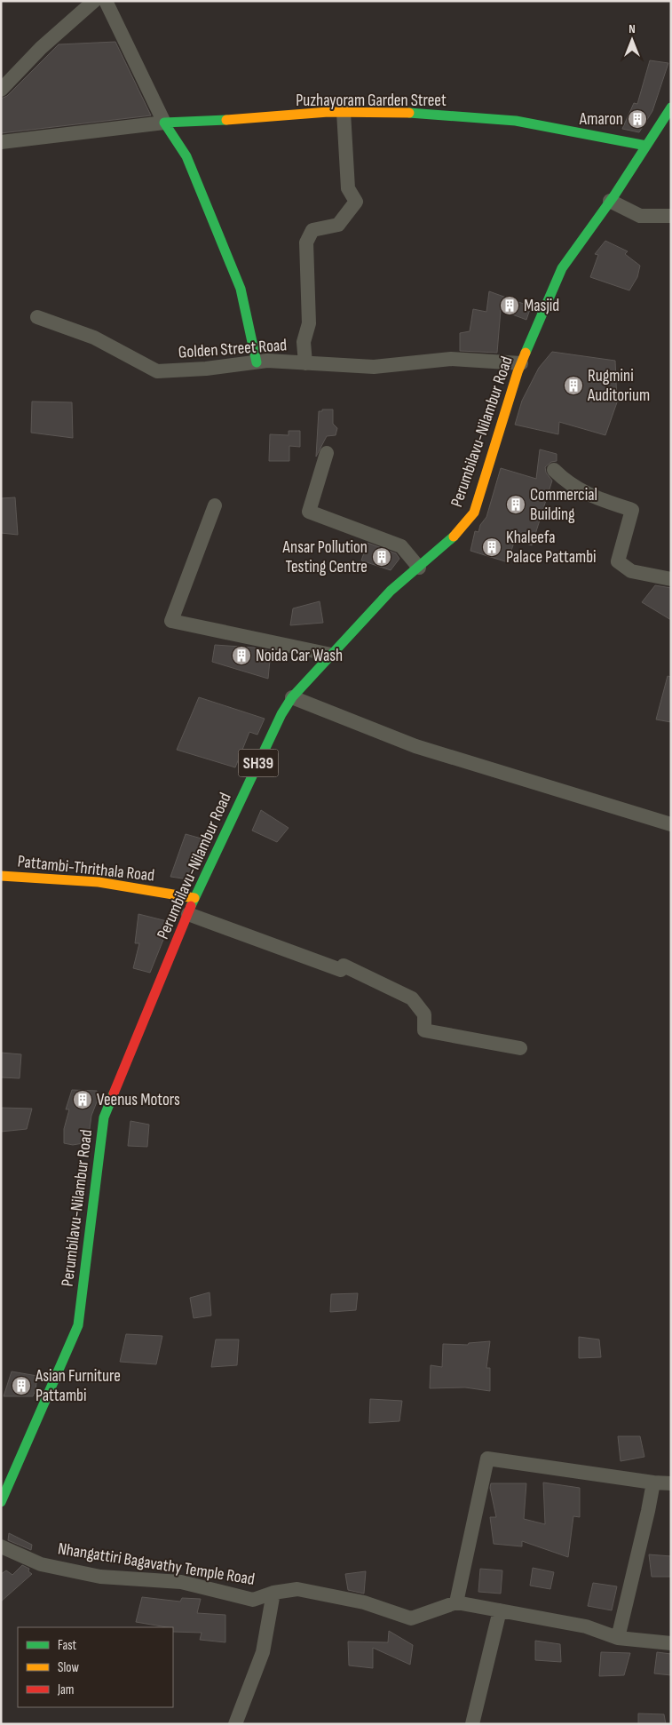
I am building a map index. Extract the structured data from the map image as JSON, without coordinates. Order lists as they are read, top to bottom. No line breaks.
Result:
{"streets":{"main road":["Puzhayoram Garden Street","Perumbilavu-Nilambur Road","SH39","Pattambi-Thrithala Road"],"street":["Golden Street Road","Nhangattiri Bagavathy Temple Road"]},"crossings":[["Puzhayoram Garden Street","Perumbilavu-Nilambur Road"],["Golden Street Road","Perumbilavu-Nilambur Road"],["Perumbilavu-Nilambur Road","Pattambi-Thrithala Road"]],"places":{"building":["Amaron","Masjid","Rugmini Auditorium","Commercial Building","Khaleefa Palace Pattambi","Ansar Pollution Testing Centre","Noida Car Wash","Veenus Motors","Asian Furniture Pattambi"]},"legend":["Fast","Slow","Jam"],"north":"top"}
